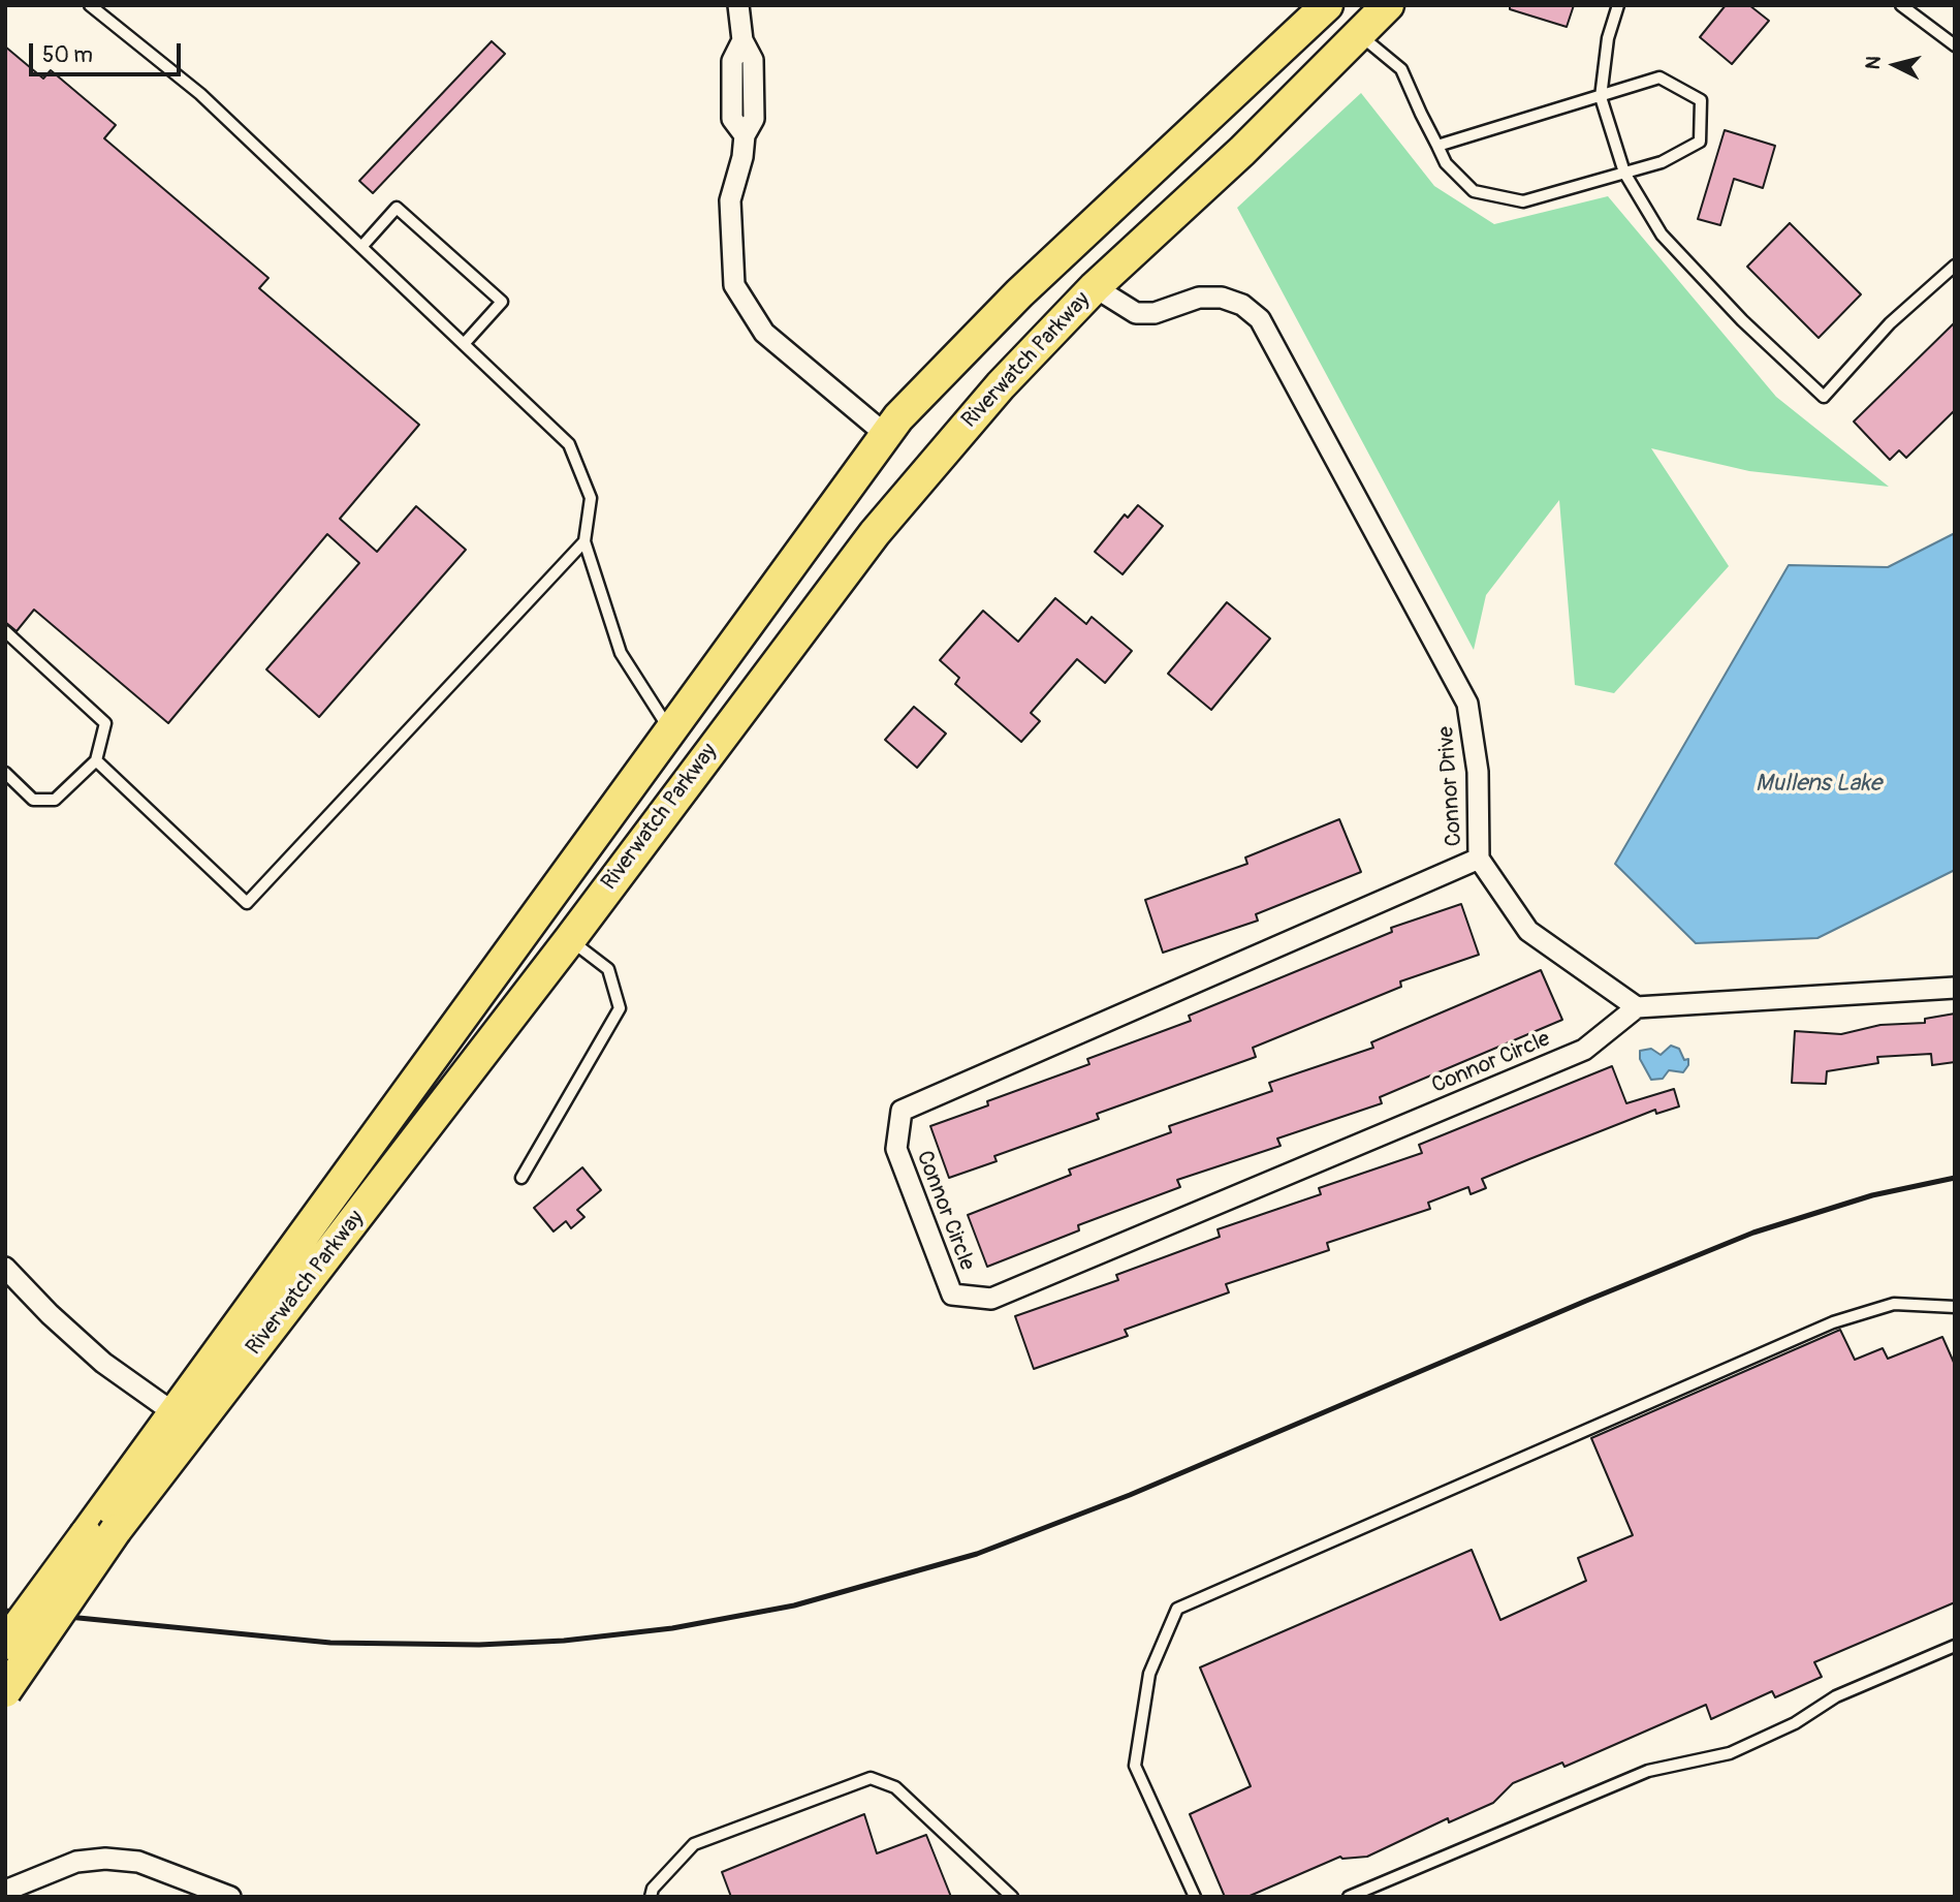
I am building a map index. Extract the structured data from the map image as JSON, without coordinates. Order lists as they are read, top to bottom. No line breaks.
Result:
{"streets":{"main road":["Riverwatch Parkway"],"street":["Connor Drive","Connor Circle"]},"crossings":[["Riverwatch Parkway","Connor Drive"],["Connor Drive","Connor Circle"]],"water":["Mullens Lake"],"scale_bar":"50 m","north":"left"}
